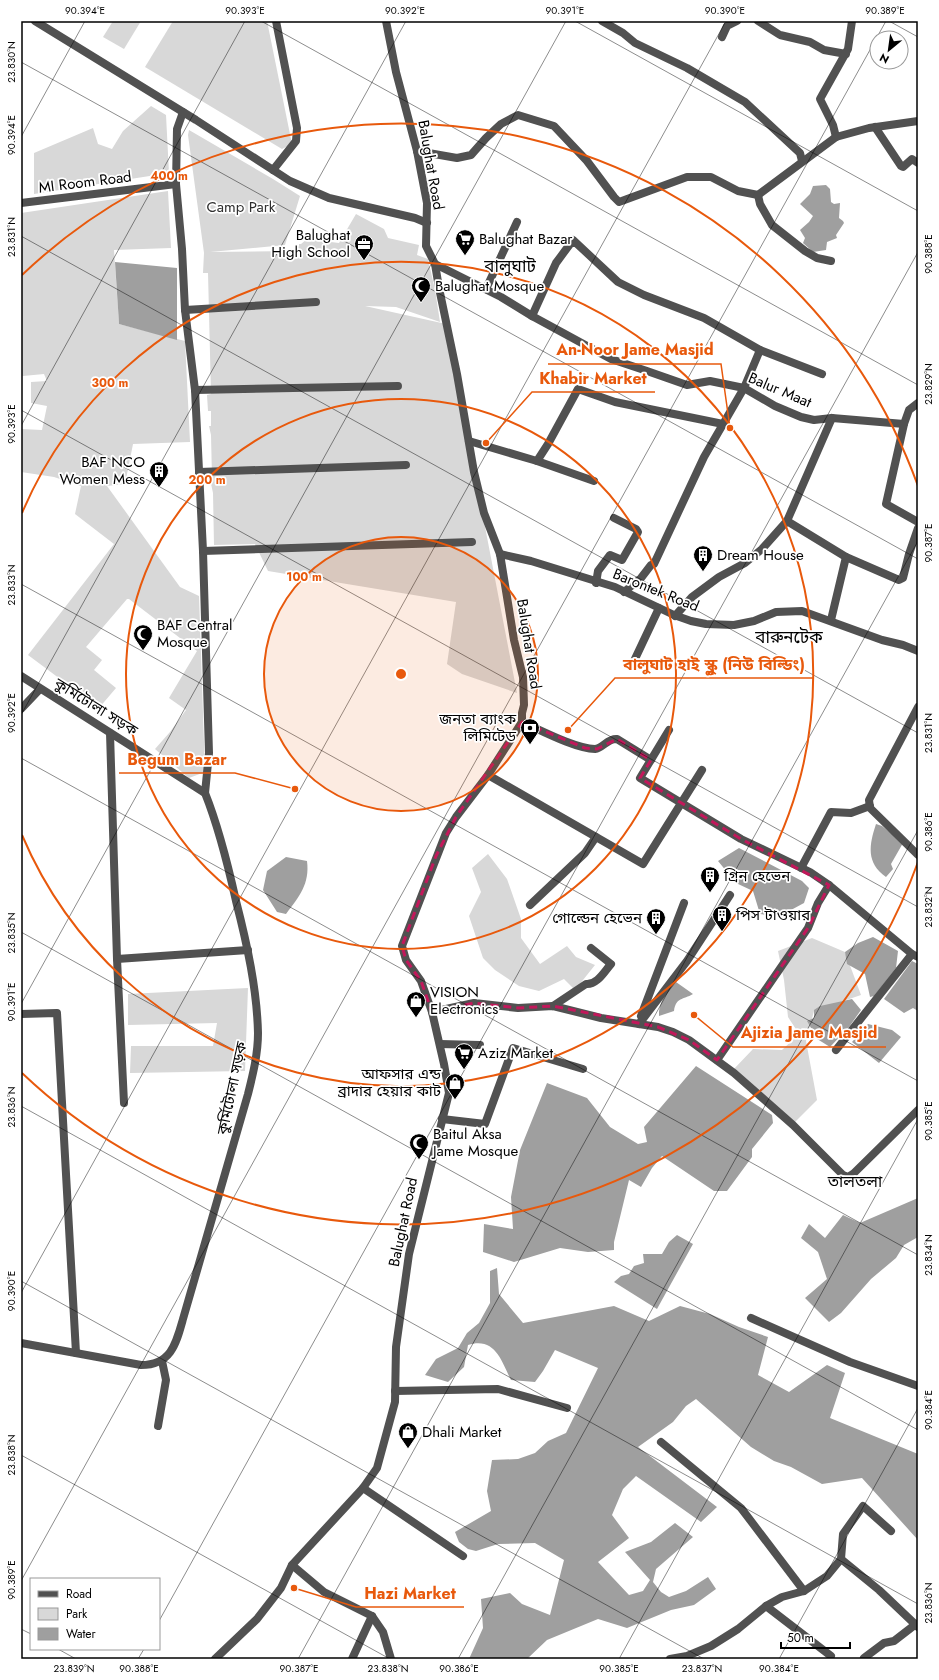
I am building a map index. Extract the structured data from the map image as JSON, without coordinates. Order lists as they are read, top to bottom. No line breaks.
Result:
{"streets":{"street":["Balughat Road","MI Room Road","Balur Maat","Barontek Road","কুর্মিটোলা সড়ক"]},"crossings":[["Balughat Road","Balur Maat"],["Balughat Road","Barontek Road"]],"districts":["বালুঘাট","বারুনটেক","তালতলা"],"parks":["Camp Park"],"places":{"supermarket":["Balughat Bazar","Aziz Market"],"office":["Balughat High School"],"mosque":["Balughat Mosque","BAF Central Mosque","Baitul Aksa Jame Mosque"],"other":["An-Noor Jame Masjid","Khabir Market","বালুঘাট হাই স্কুল (নিউ বিল্ডিং)","Begum Bazar","Ajizia Jame Masjid","Hazi Market"],"building":["BAF NCO Women Mess","Dream House","গ্রিন হেভেন","পিস টাওয়ার","গোল্ডেন হেভেন"],"bank":["জনতা ব্যাংক লিমিটেড"],"shop":["VISION Electronics","আফসার এন্ড ব্রাদার হেয়ার কাট","Dhali Market"]},"legend":["Road","Park","Water"],"scale_bar":"50 m","north":"bottom left","coordinates":["90.394°E","90.393°E","90.392°E","90.391°E","90.390°E","90.389°E","23.830°N","23.831°N","90.388°E","23.829°N","90.387°E","23.833°N","90.386°E","23.832°N","23.835°N","23.836°N","90.385°E","23.834°N","90.384°E","23.838°N","23.839°N","23.837°N"],"rings":["400 m","300 m","200 m","100 m"]}
